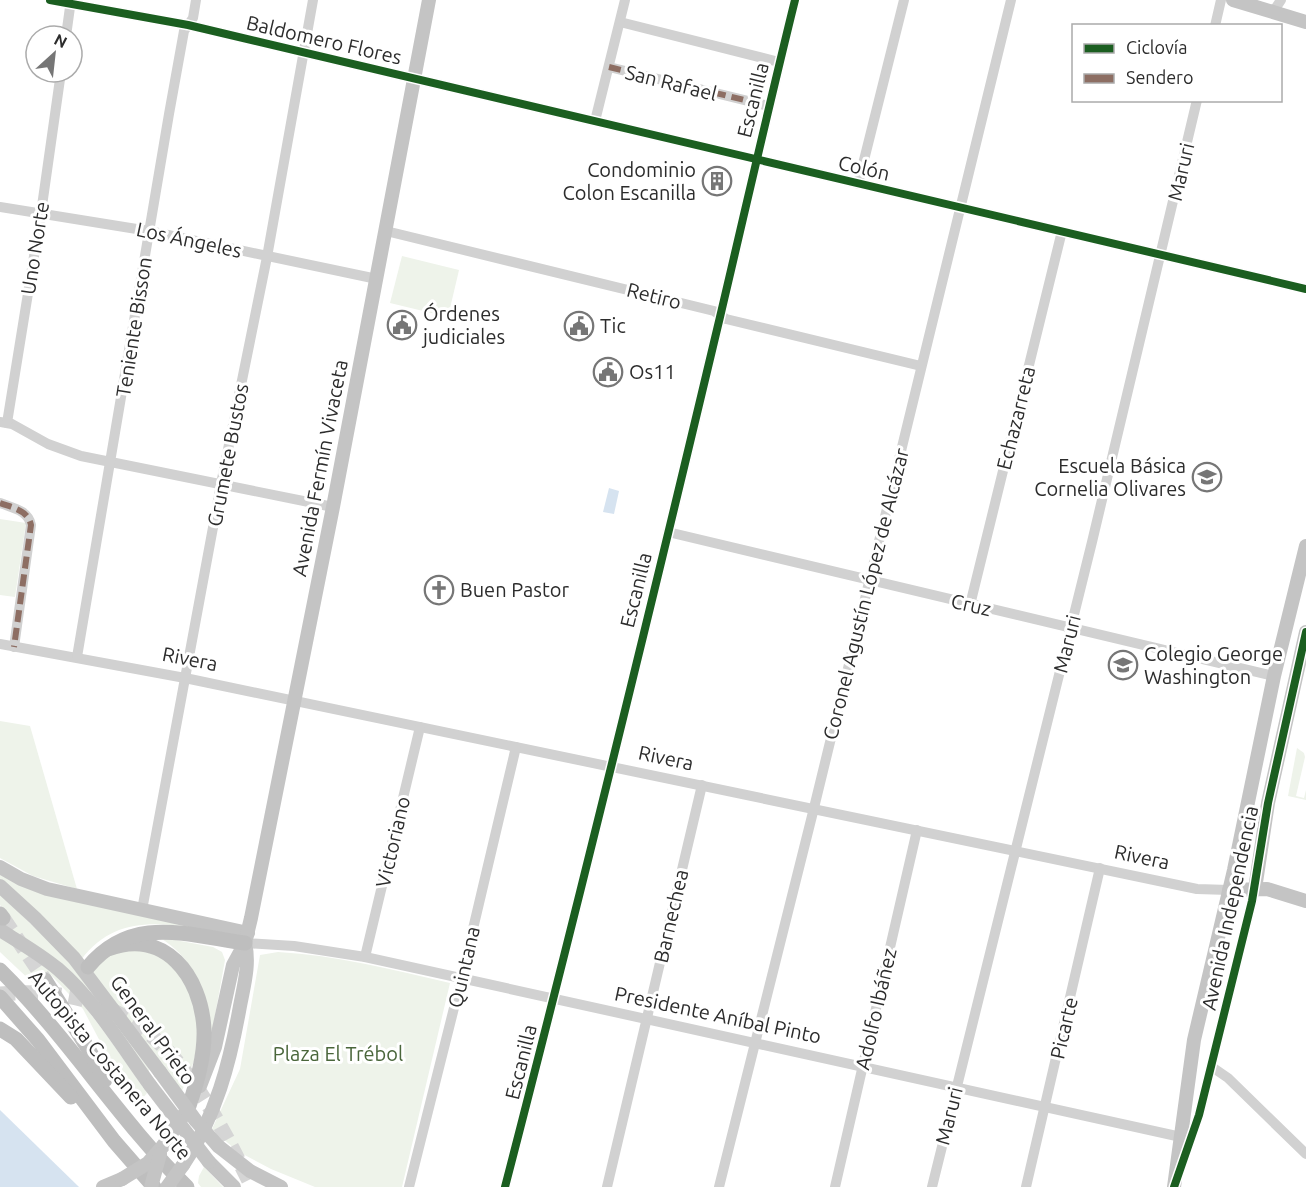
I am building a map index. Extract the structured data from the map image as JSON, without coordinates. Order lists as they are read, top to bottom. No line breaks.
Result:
{"streets":{"highway":["Autopista Costanera Norte"],"main road":["Avenida Fermín Vivaceta","Rivera","Avenida Independencia","Presidente Aníbal Pinto","General Prieto"],"street":["Baldomero Flores","San Rafael","Escanilla","Colón","Maruri","Los Ángeles","Uno Norte","Retiro","Teniente Bisson","Echazarreta","Grumete Bustos","Coronel Agustín López de Alcázar","Cruz","Victoriano","Barnechea","Quintana","Adolfo Ibáñez","Picarte"]},"crossings":[["Baldomero Flores","Colón"],["Baldomero Flores","Teniente Bisson"],["Baldomero Flores","Grumete Bustos"],["Baldomero Flores","Avenida Fermín Vivaceta"],["San Rafael","Escanilla"],["Escanilla","Colón"],["Escanilla","Retiro"],["Escanilla","Cruz"],["Escanilla","Rivera"],["Escanilla","Presidente Aníbal Pinto"],["Colón","Maruri"],["Colón","Echazarreta"],["Colón","Avenida Fermín Vivaceta"],["Colón","Coronel Agustín López de Alcázar"],["Maruri","Cruz"],["Maruri","Rivera"],["Maruri","Presidente Aníbal Pinto"],["Los Ángeles","Uno Norte"],["Los Ángeles","Teniente Bisson"],["Los Ángeles","Grumete Bustos"],["Los Ángeles","Avenida Fermín Vivaceta"],["Retiro","Avenida Fermín Vivaceta"],["Retiro","Coronel Agustín López de Alcázar"],["Teniente Bisson","Rivera"],["Echazarreta","Cruz"],["Grumete Bustos","Rivera"],["Grumete Bustos","Presidente Aníbal Pinto"],["Avenida Fermín Vivaceta","Rivera"],["Avenida Fermín Vivaceta","Presidente Aníbal Pinto"],["Coronel Agustín López de Alcázar","Cruz"],["Coronel Agustín López de Alcázar","Rivera"],["Coronel Agustín López de Alcázar","Presidente Aníbal Pinto"],["Cruz","Avenida Independencia"],["Rivera","Victoriano"],["Rivera","Avenida Independencia"],["Rivera","Barnechea"],["Rivera","Quintana"],["Rivera","Adolfo Ibáñez"],["Rivera","Picarte"],["Victoriano","Presidente Aníbal Pinto"],["Avenida Independencia","Presidente Aníbal Pinto"],["Barnechea","Presidente Aníbal Pinto"],["Quintana","Presidente Aníbal Pinto"],["Adolfo Ibáñez","Presidente Aníbal Pinto"],["Presidente Aníbal Pinto","Picarte"]],"parks":["Plaza El Trébol"],"places":{"building":["Condominio Colon Escanilla"],"public building":["Órdenes judiciales","Tic","Os11"],"school or university":["Escuela Básica Cornelia Olivares","Colegio George Washington"],"church":["Buen Pastor"]},"legend":["Ciclovía","Sendero"],"north":"top right"}
